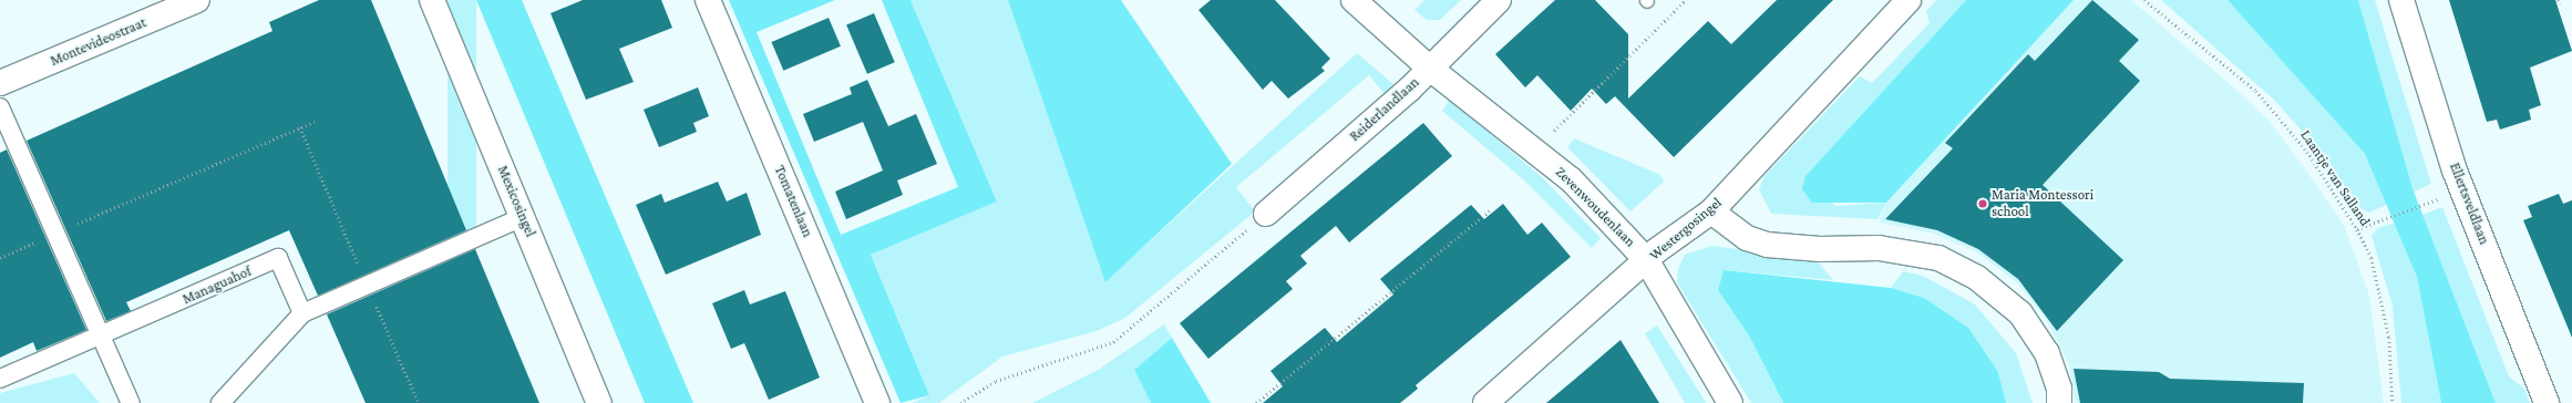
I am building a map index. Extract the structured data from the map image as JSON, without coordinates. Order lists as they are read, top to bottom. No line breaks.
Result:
{"streets":{"street":["Montevideostraat","Reiderlandlaan","Mexicosingel","Tomatenlaan","Ellertsveldlaan","Zevenwoudenlaan","Westergosingel","Managuahof"],"path":["Laantje van Salland"]},"crossings":[["Reiderlandlaan","Zevenwoudenlaan"],["Zevenwoudenlaan","Westergosingel"]],"places":["Maria Montessori school"]}
